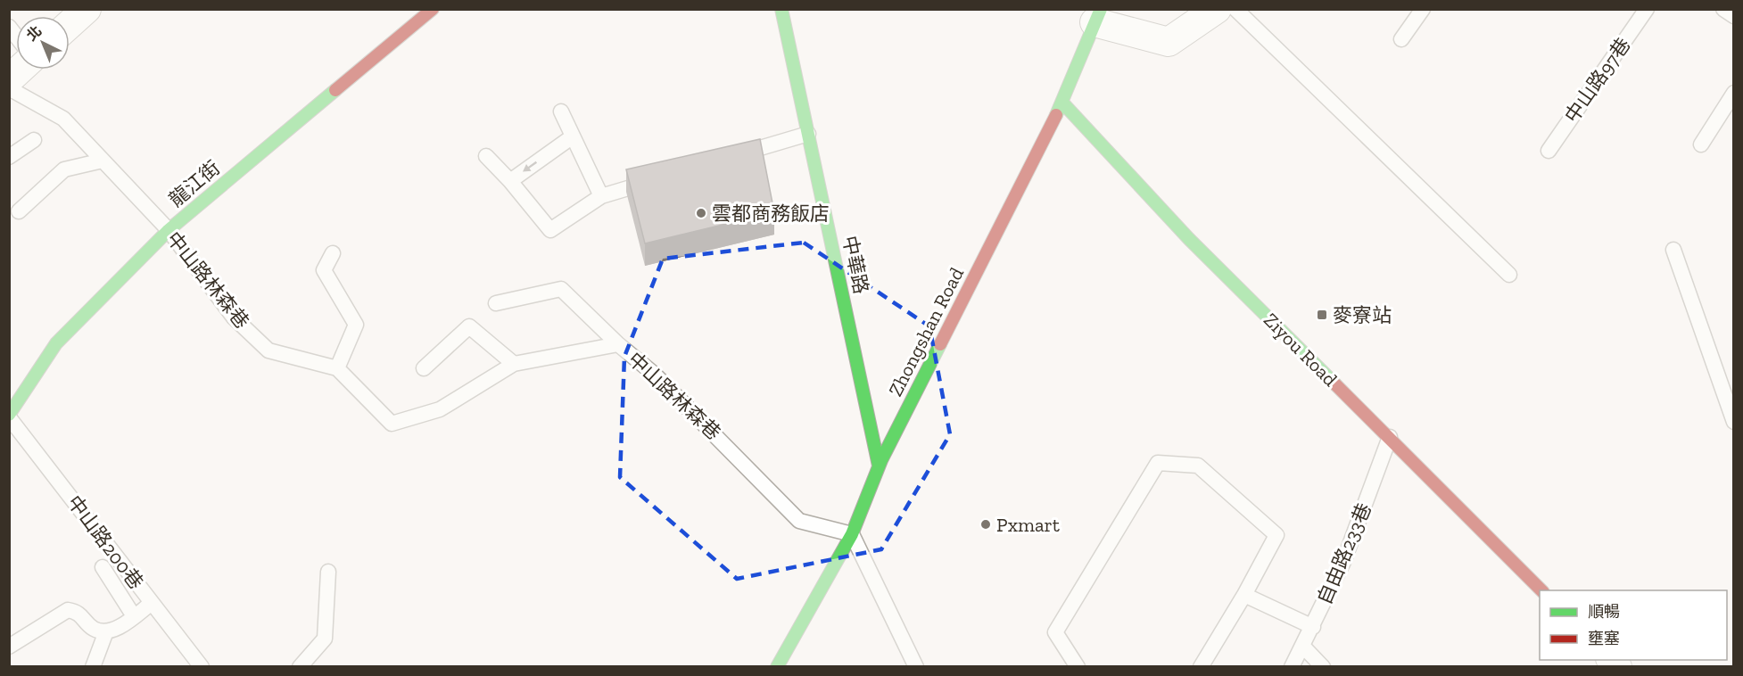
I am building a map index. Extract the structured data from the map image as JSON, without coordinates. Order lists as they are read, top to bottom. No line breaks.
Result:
{"streets":{"street":["龍江街","中華路","Zhongshan Road","Ziyou Road"],"lane":["中山路97巷","中山路林森巷","中山路200巷","自由路233巷"]},"crossings":[["龍江街","中山路林森巷"],["龍江街","中山路200巷"],["中華路","Zhongshan Road"],["中山路林森巷","Zhongshan Road"],["Zhongshan Road","Ziyou Road"],["Ziyou Road","自由路233巷"]],"places":{"other":["雲都商務飯店","Pxmart"],"transit":["麥寮站"]},"legend":["順暢","壅塞"],"north":"top left"}
